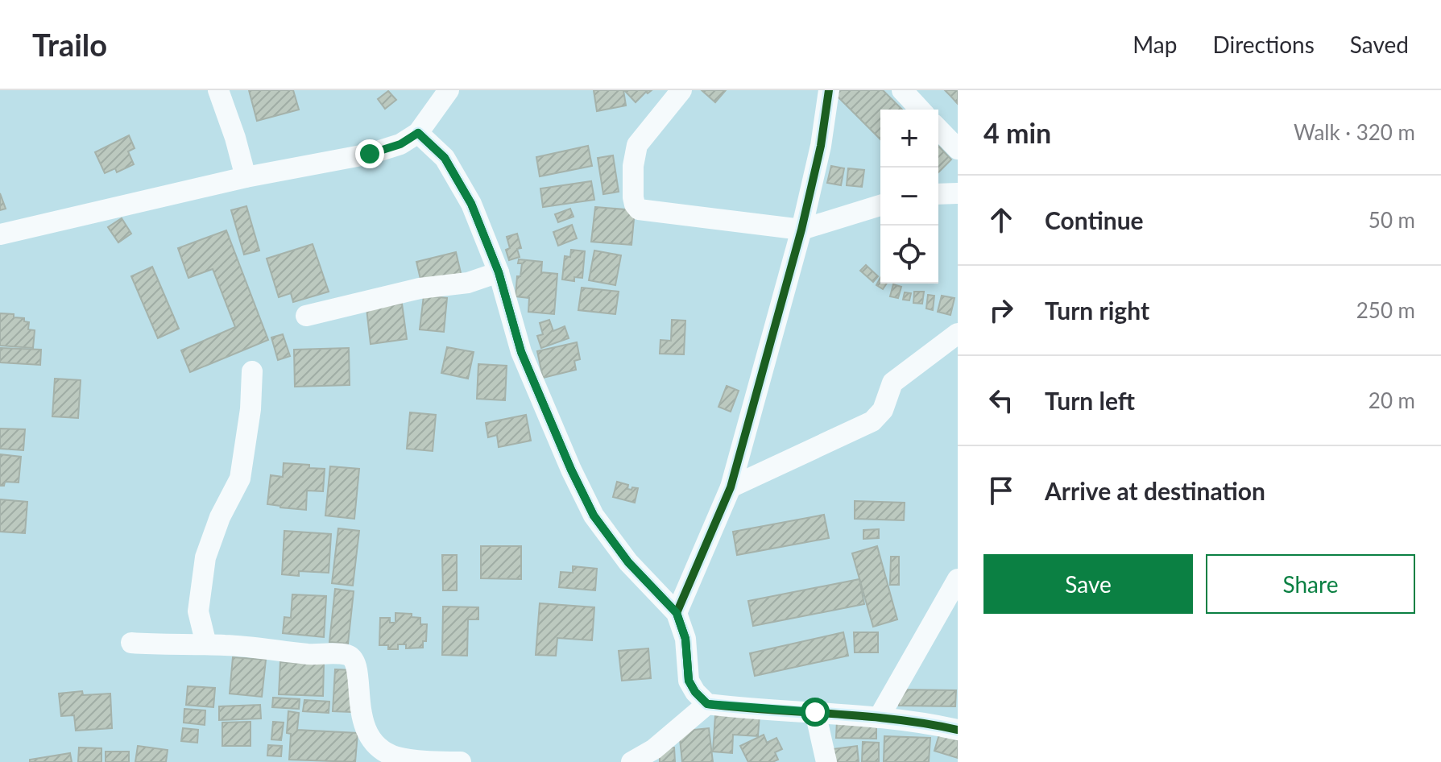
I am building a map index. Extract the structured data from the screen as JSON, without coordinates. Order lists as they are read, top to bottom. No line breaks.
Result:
{"page":{"header":"Trailo","nav":["Map","Directions","Saved"],"heading":["4 min","Walk · 320 m"],"map_buttons":["+","−"],"list":[["Continue","50 m"],["Turn right","250 m"],["Turn left","20 m"],"Arrive at destination"],"buttons":["Save","Share"]}}
